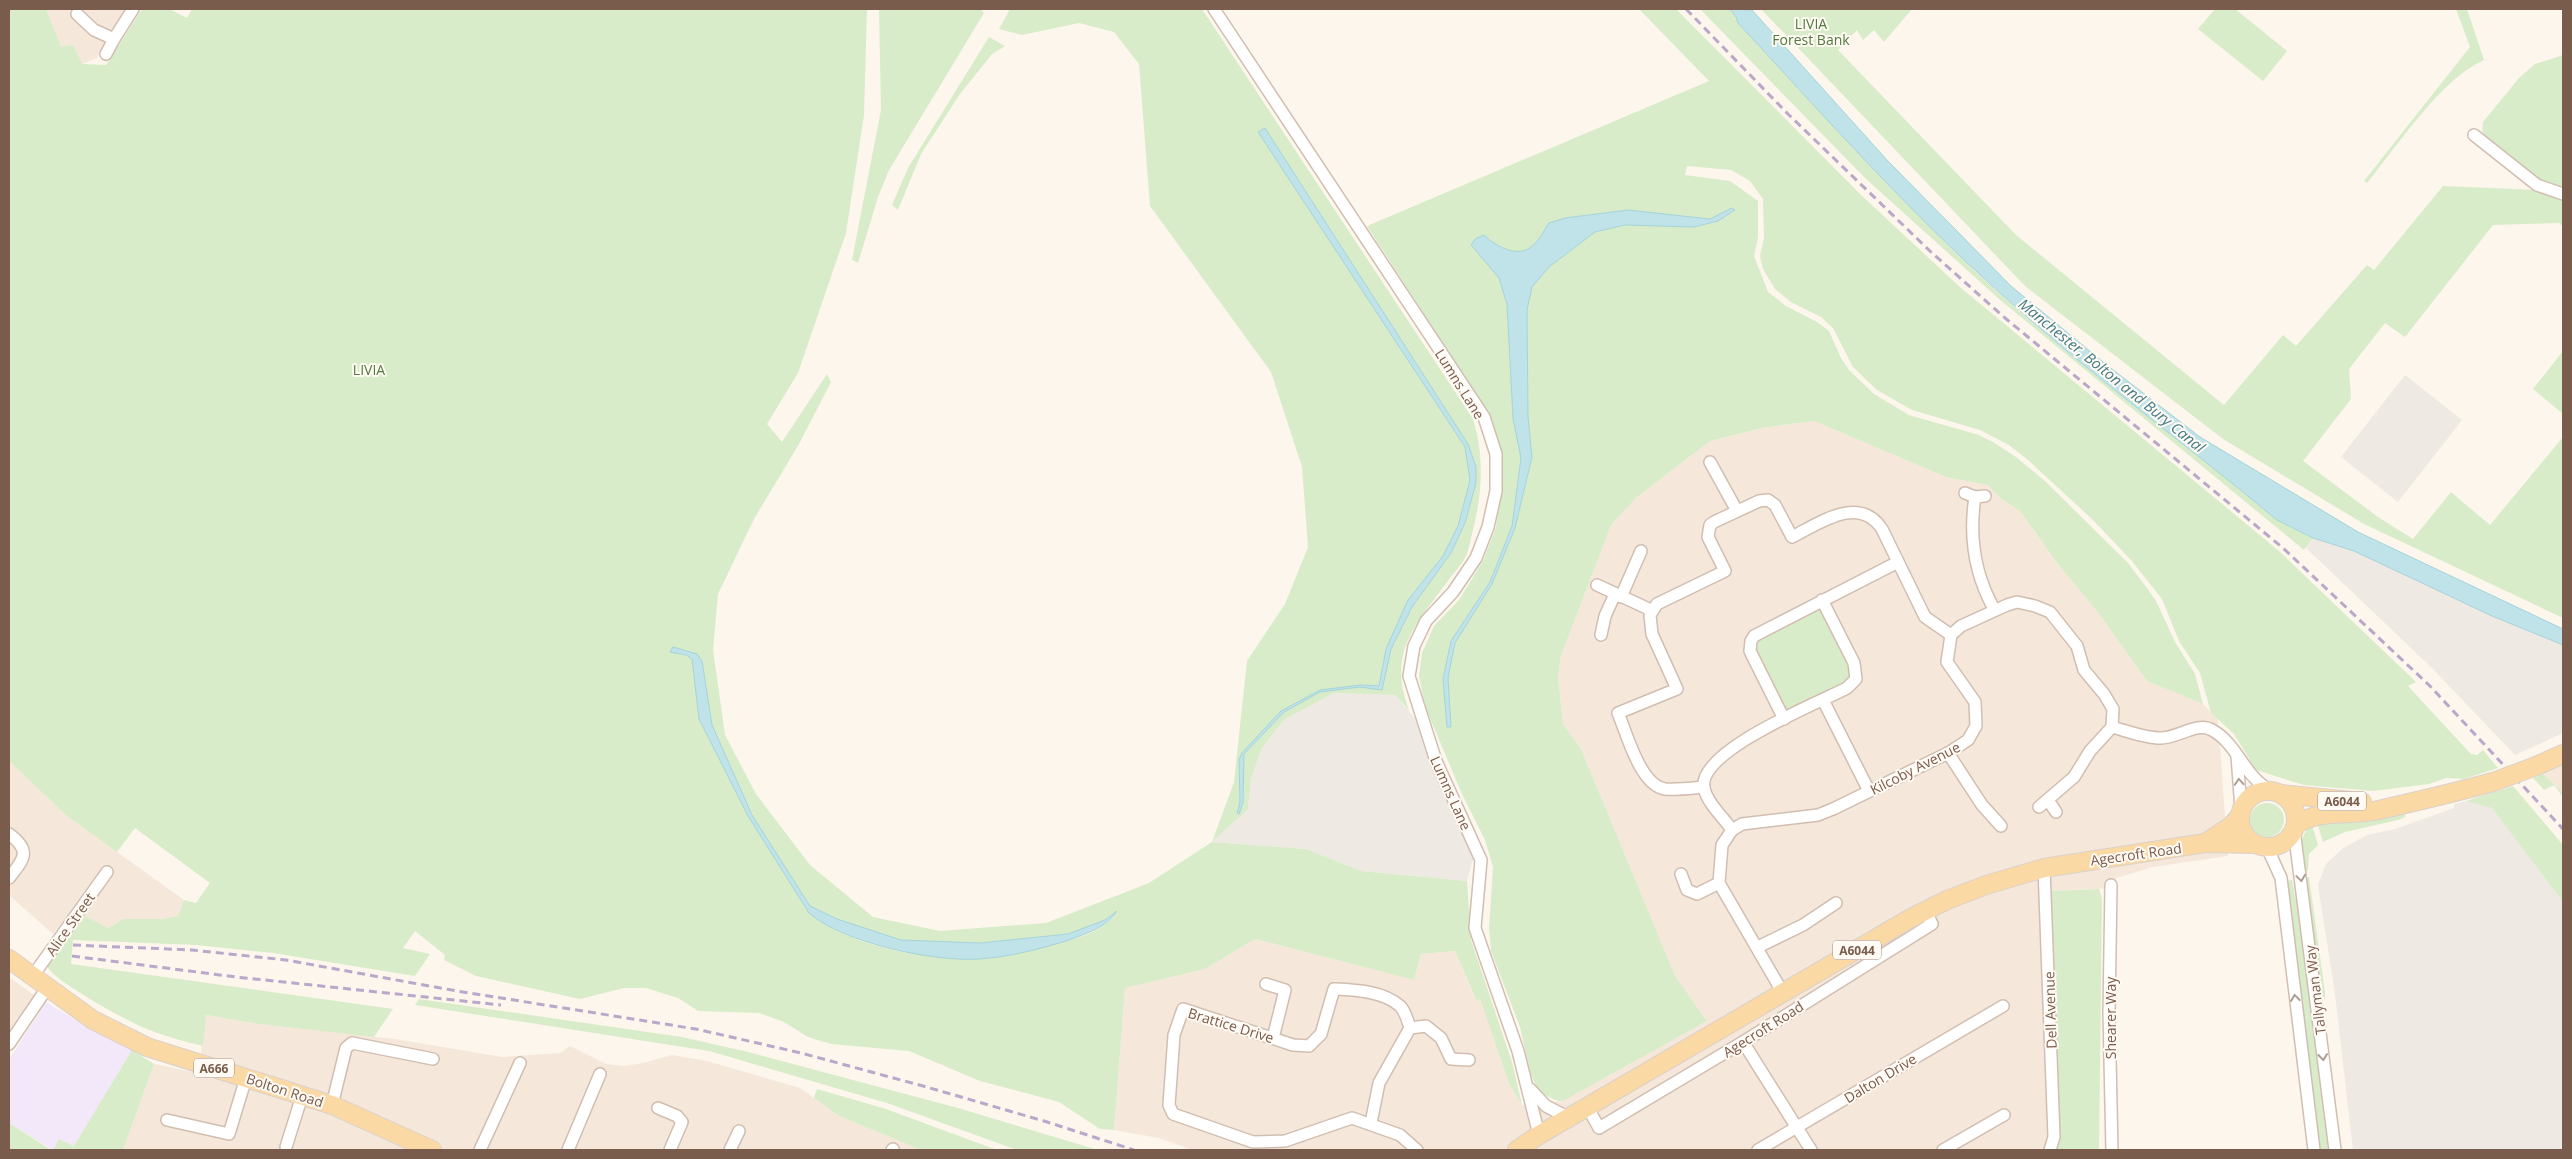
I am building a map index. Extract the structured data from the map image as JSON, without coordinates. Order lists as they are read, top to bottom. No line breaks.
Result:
{"streets":{"main road":["A6044","Agecroft Road","A666","Bolton Road"],"street":["Lumns Lane","Kilcoby Avenue","Alice Street","Tallyman Way","Dell Avenue","Shearer Way","Brattice Drive","Dalton Drive"]},"crossings":[["Lumns Lane","Agecroft Road"],["A6044","Agecroft Road"],["A6044","Tallyman Way"],["Agecroft Road","Tallyman Way"],["Agecroft Road","Dell Avenue"],["Alice Street","Bolton Road"]],"water":["Manchester, Bolton and Bury Canal"],"parks":["LIVIA Forest Bank","LIVIA"]}
